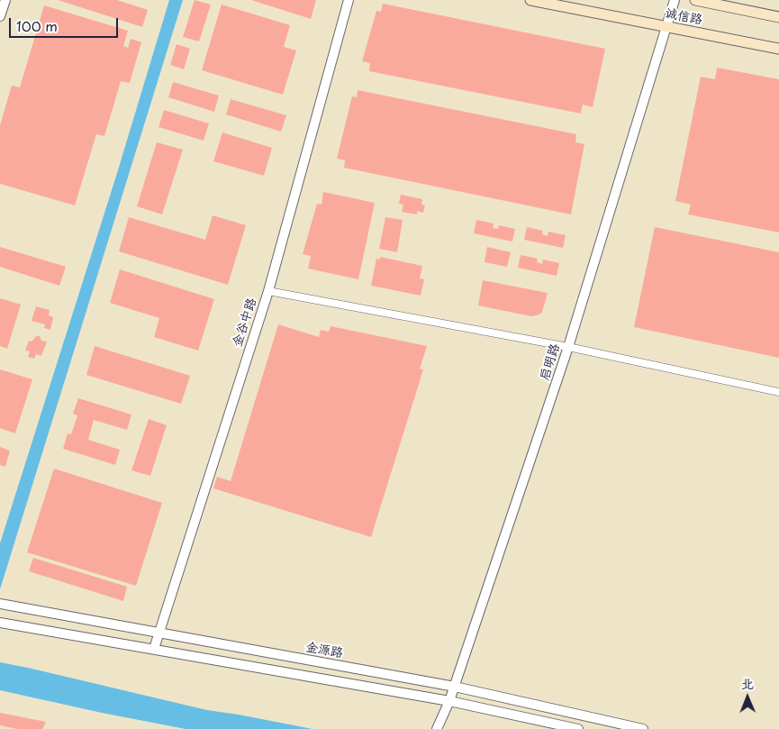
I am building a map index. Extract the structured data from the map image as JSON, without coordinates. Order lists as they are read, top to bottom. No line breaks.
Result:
{"streets":{"main road":["诚信路"],"street":["金谷中路","启明路","金源路"]},"crossings":[["诚信路","启明路"],["金谷中路","金源路"],["启明路","金源路"]],"scale_bar":"100 m","north":"top"}
